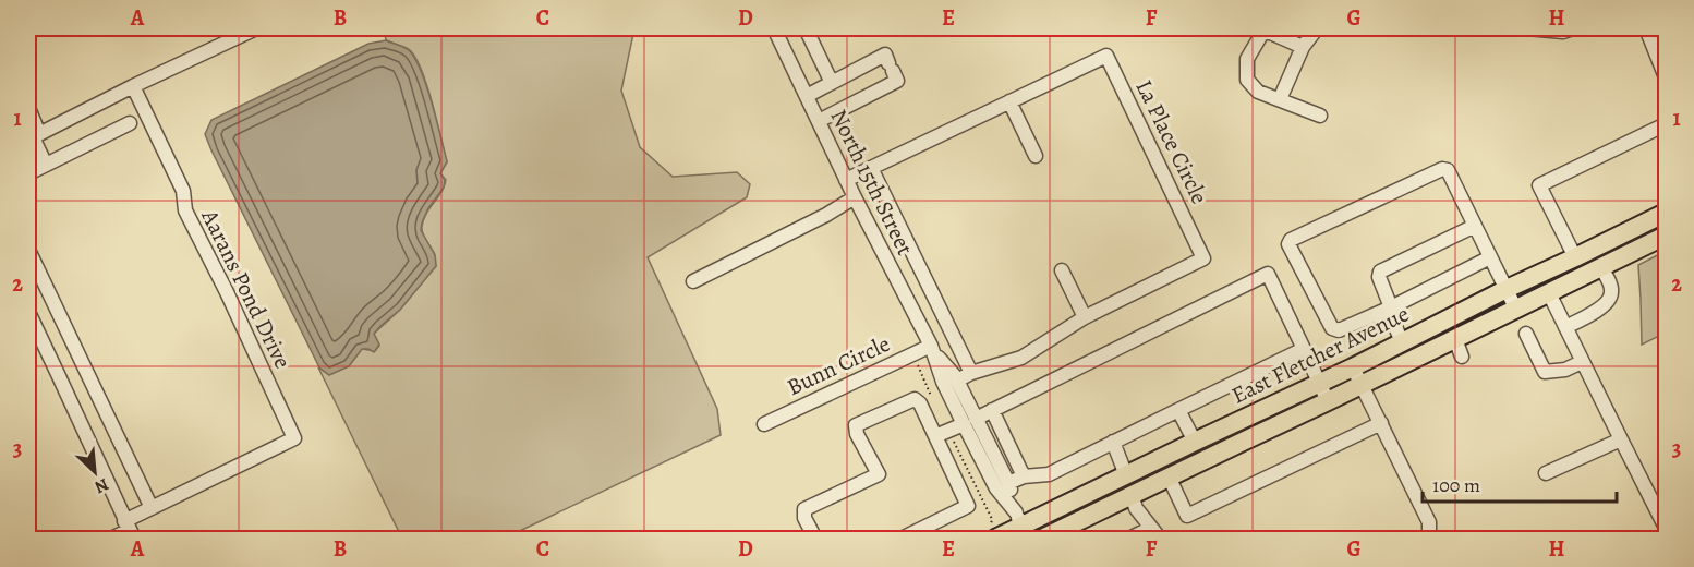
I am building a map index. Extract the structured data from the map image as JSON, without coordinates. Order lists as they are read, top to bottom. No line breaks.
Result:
{"streets":{"main road":["East Fletcher Avenue"],"street":["La Place Circle","North 15th Street","Aarans Pond Drive","Bunn Circle"]},"crossings":[["La Place Circle","North 15th Street"],["North 15th Street","East Fletcher Avenue"],["North 15th Street","Bunn Circle"]],"scale_bar":"100 m","north":"bottom right","grid":{"columns":["A","B","C","D","E","F","G","H"],"rows":["1","2","3"]}}
